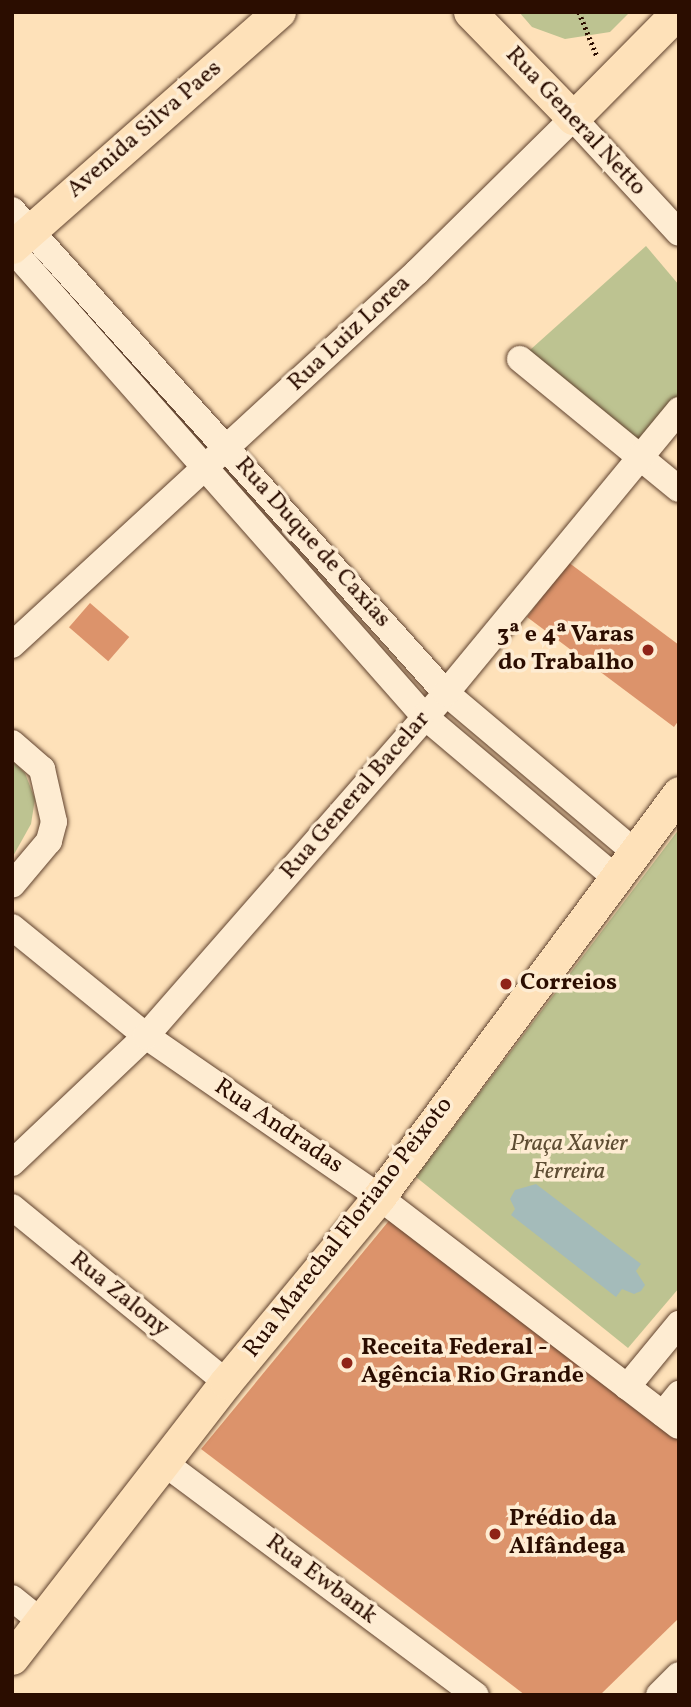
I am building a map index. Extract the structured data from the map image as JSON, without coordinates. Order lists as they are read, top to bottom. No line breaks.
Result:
{"streets":{"main road":["Rua General Netto","Avenida Silva Paes","Rua Luiz Lorea","Rua Marechal Floriano Peixoto"],"street":["Rua Duque de Caxias","Rua General Bacelar","Rua Andradas","Rua Zalony","Rua Ewbank"]},"crossings":[["Rua General Netto","Rua Luiz Lorea"],["Avenida Silva Paes","Rua Duque de Caxias"],["Rua Luiz Lorea","Rua Duque de Caxias"],["Rua Duque de Caxias","Rua General Bacelar"],["Rua Duque de Caxias","Rua Marechal Floriano Peixoto"],["Rua General Bacelar","Rua Andradas"],["Rua Andradas","Rua Marechal Floriano Peixoto"],["Rua Marechal Floriano Peixoto","Rua Zalony"],["Rua Marechal Floriano Peixoto","Rua Ewbank"]],"parks":["Praça Xavier Ferreira"],"places":["3ª e 4ª Varas do Trabalho","Correios","Receita Federal - Agência Rio Grande","Prédio da Alfândega"]}
